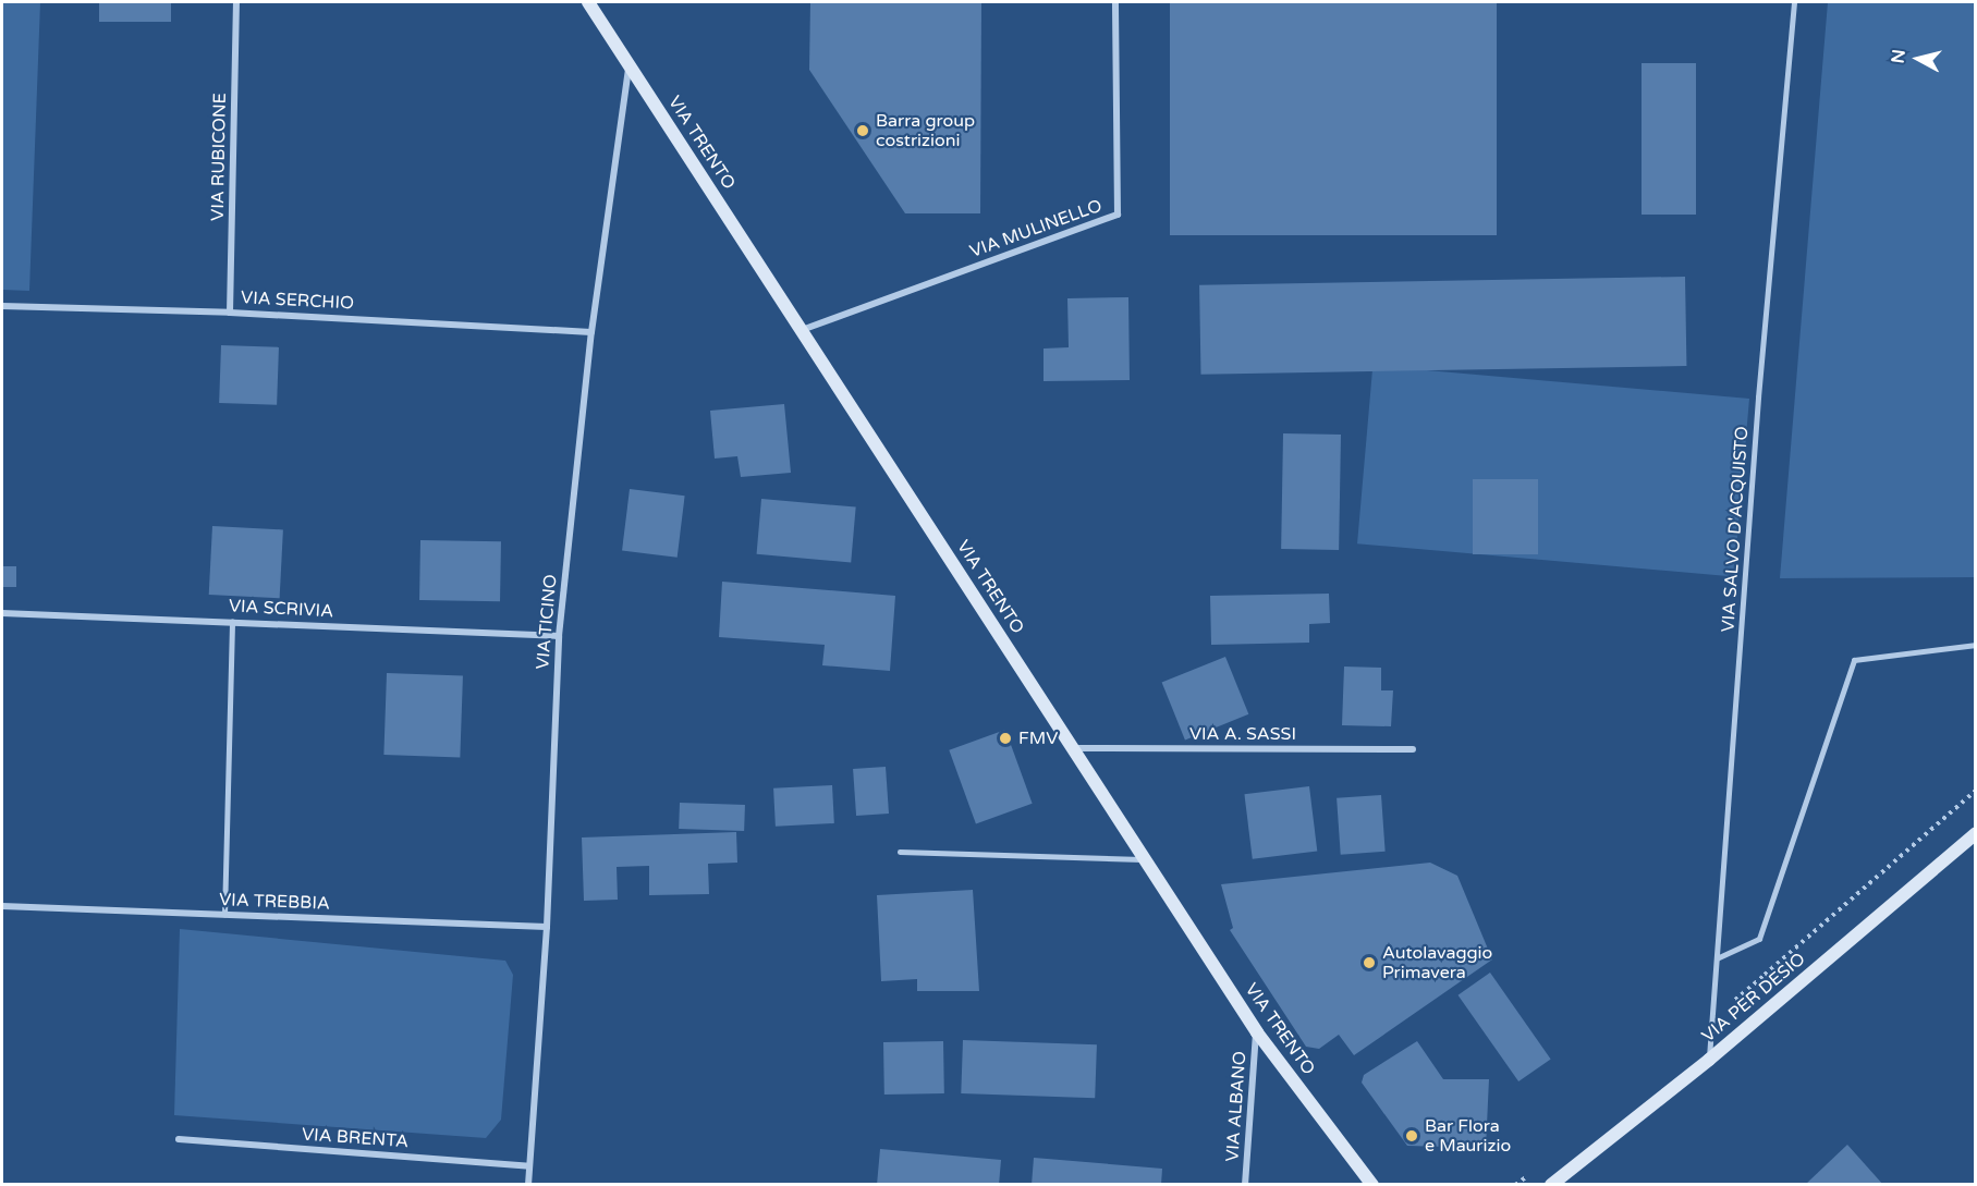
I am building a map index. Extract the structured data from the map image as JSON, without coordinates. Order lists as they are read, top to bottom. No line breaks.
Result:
{"streets":{"street":["VIA TRENTO","VIA RUBICONE","VIA MULINELLO","VIA SERCHIO","VIA SCRIVIA","VIA TICINO","VIA A. SASSI","VIA TREBBIA","VIA PER DESIO","VIA ALBANO","VIA BRENTA"],"lane":["VIA SALVO D'ACQUISTO"]},"crossings":[["VIA TRENTO","VIA MULINELLO"],["VIA TRENTO","VIA TICINO"],["VIA TRENTO","VIA A. SASSI"],["VIA TRENTO","VIA ALBANO"],["VIA RUBICONE","VIA SERCHIO"],["VIA SERCHIO","VIA TICINO"],["VIA SALVO D'ACQUISTO","VIA PER DESIO"],["VIA SCRIVIA","VIA TICINO"],["VIA TICINO","VIA TREBBIA"],["VIA TICINO","VIA BRENTA"]],"places":["Barra group costrizioni","FMV","Autolavaggio Primavera","Bar Flora e Maurizio"],"north":"left"}
